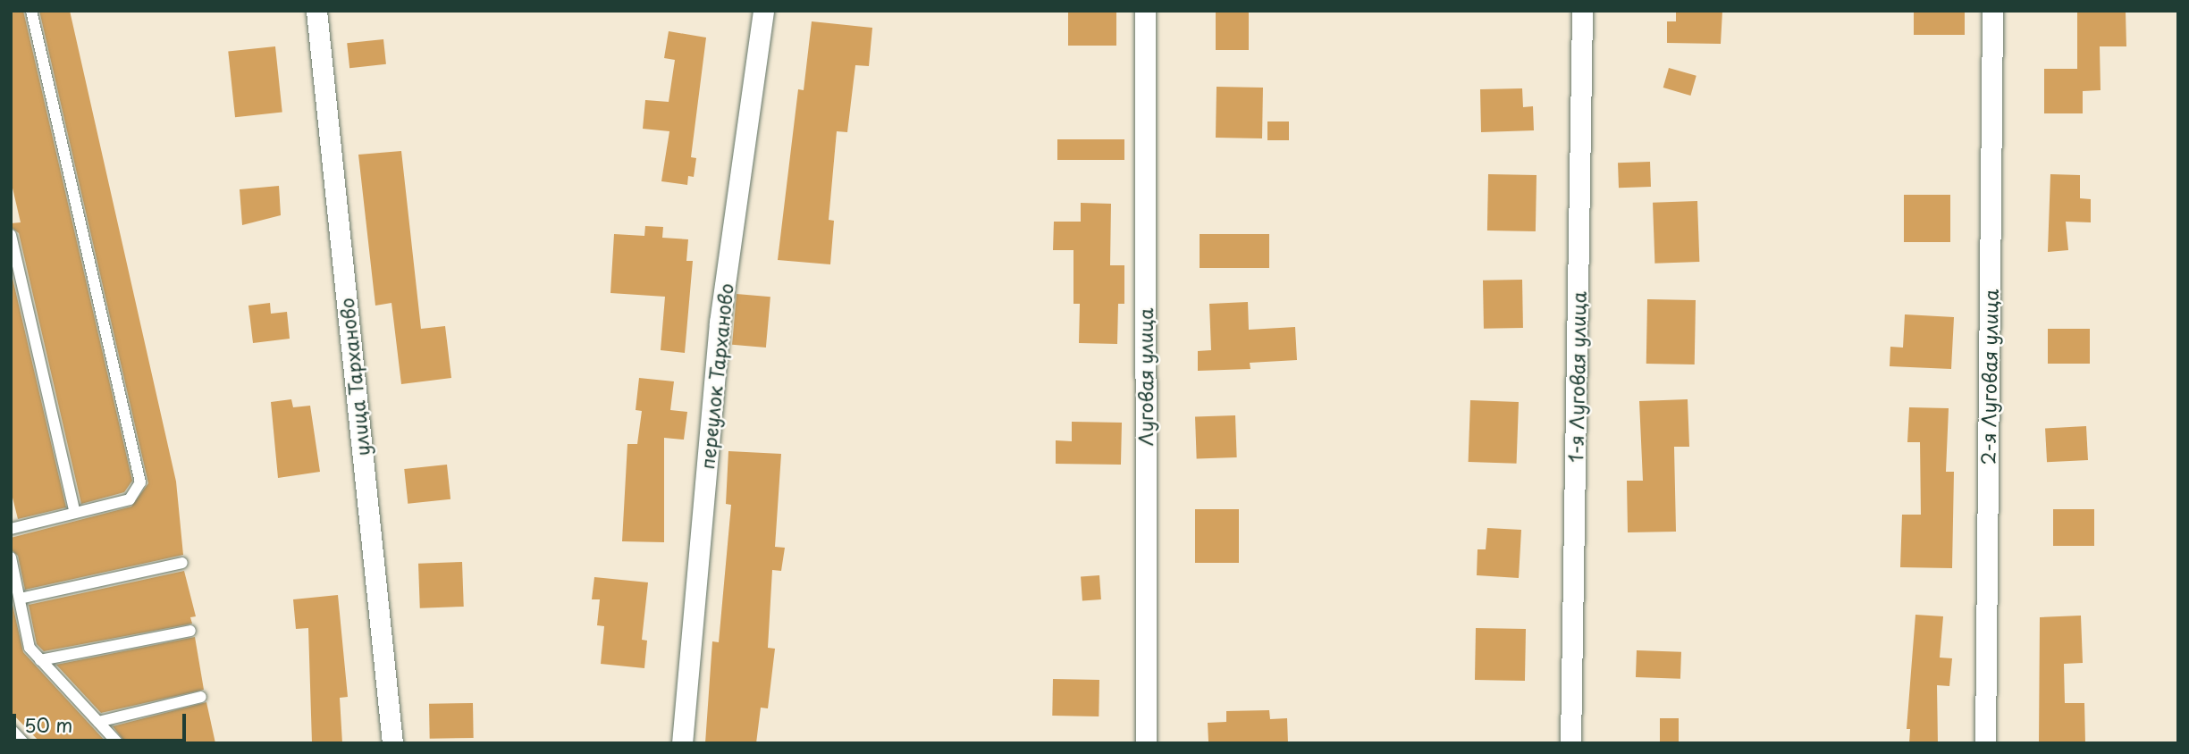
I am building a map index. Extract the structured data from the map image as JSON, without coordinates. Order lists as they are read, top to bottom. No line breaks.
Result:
{"streets":{"street":["переулок Тарханово","улица Тарханово","Луговая улица","1-я Луговая улица","2-я Луговая улица"]},"scale_bar":"50 m"}
